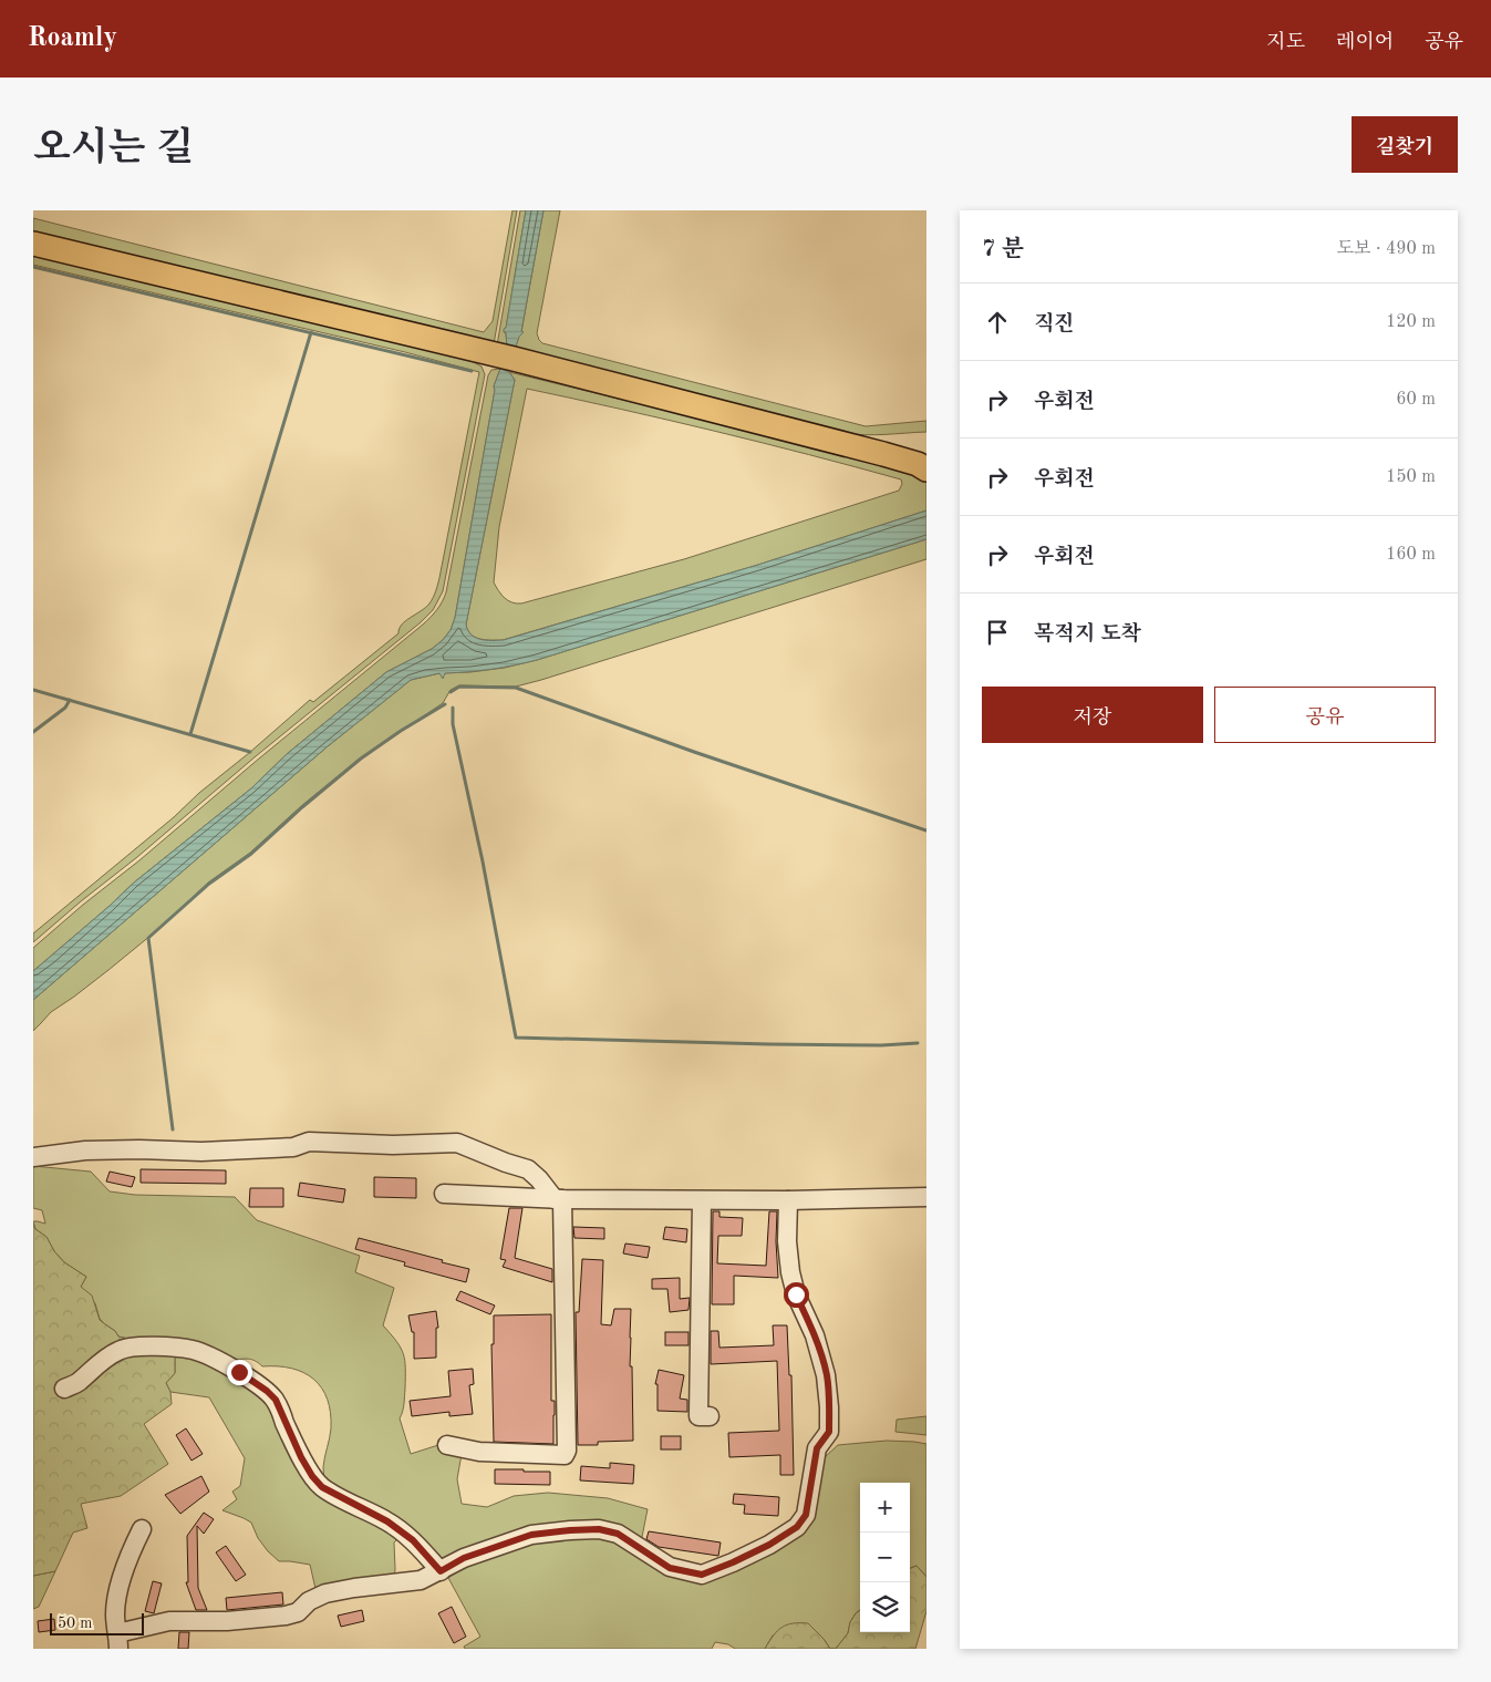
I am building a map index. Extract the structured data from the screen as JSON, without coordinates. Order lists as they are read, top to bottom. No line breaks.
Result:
{"scale_bar":"50 m","page":{"header":"Roamly","nav":["지도","레이어","공유"],"title":"오시는 길","buttons":["길찾기",["저장","공유"]],"heading":["7 분","도보 · 490 m"],"list":[["직진","120 m"],["우회전","60 m"],["우회전","150 m"],["우회전","160 m"],"목적지 도착"],"map_buttons":["+","−"],"scale":"50 m"}}
